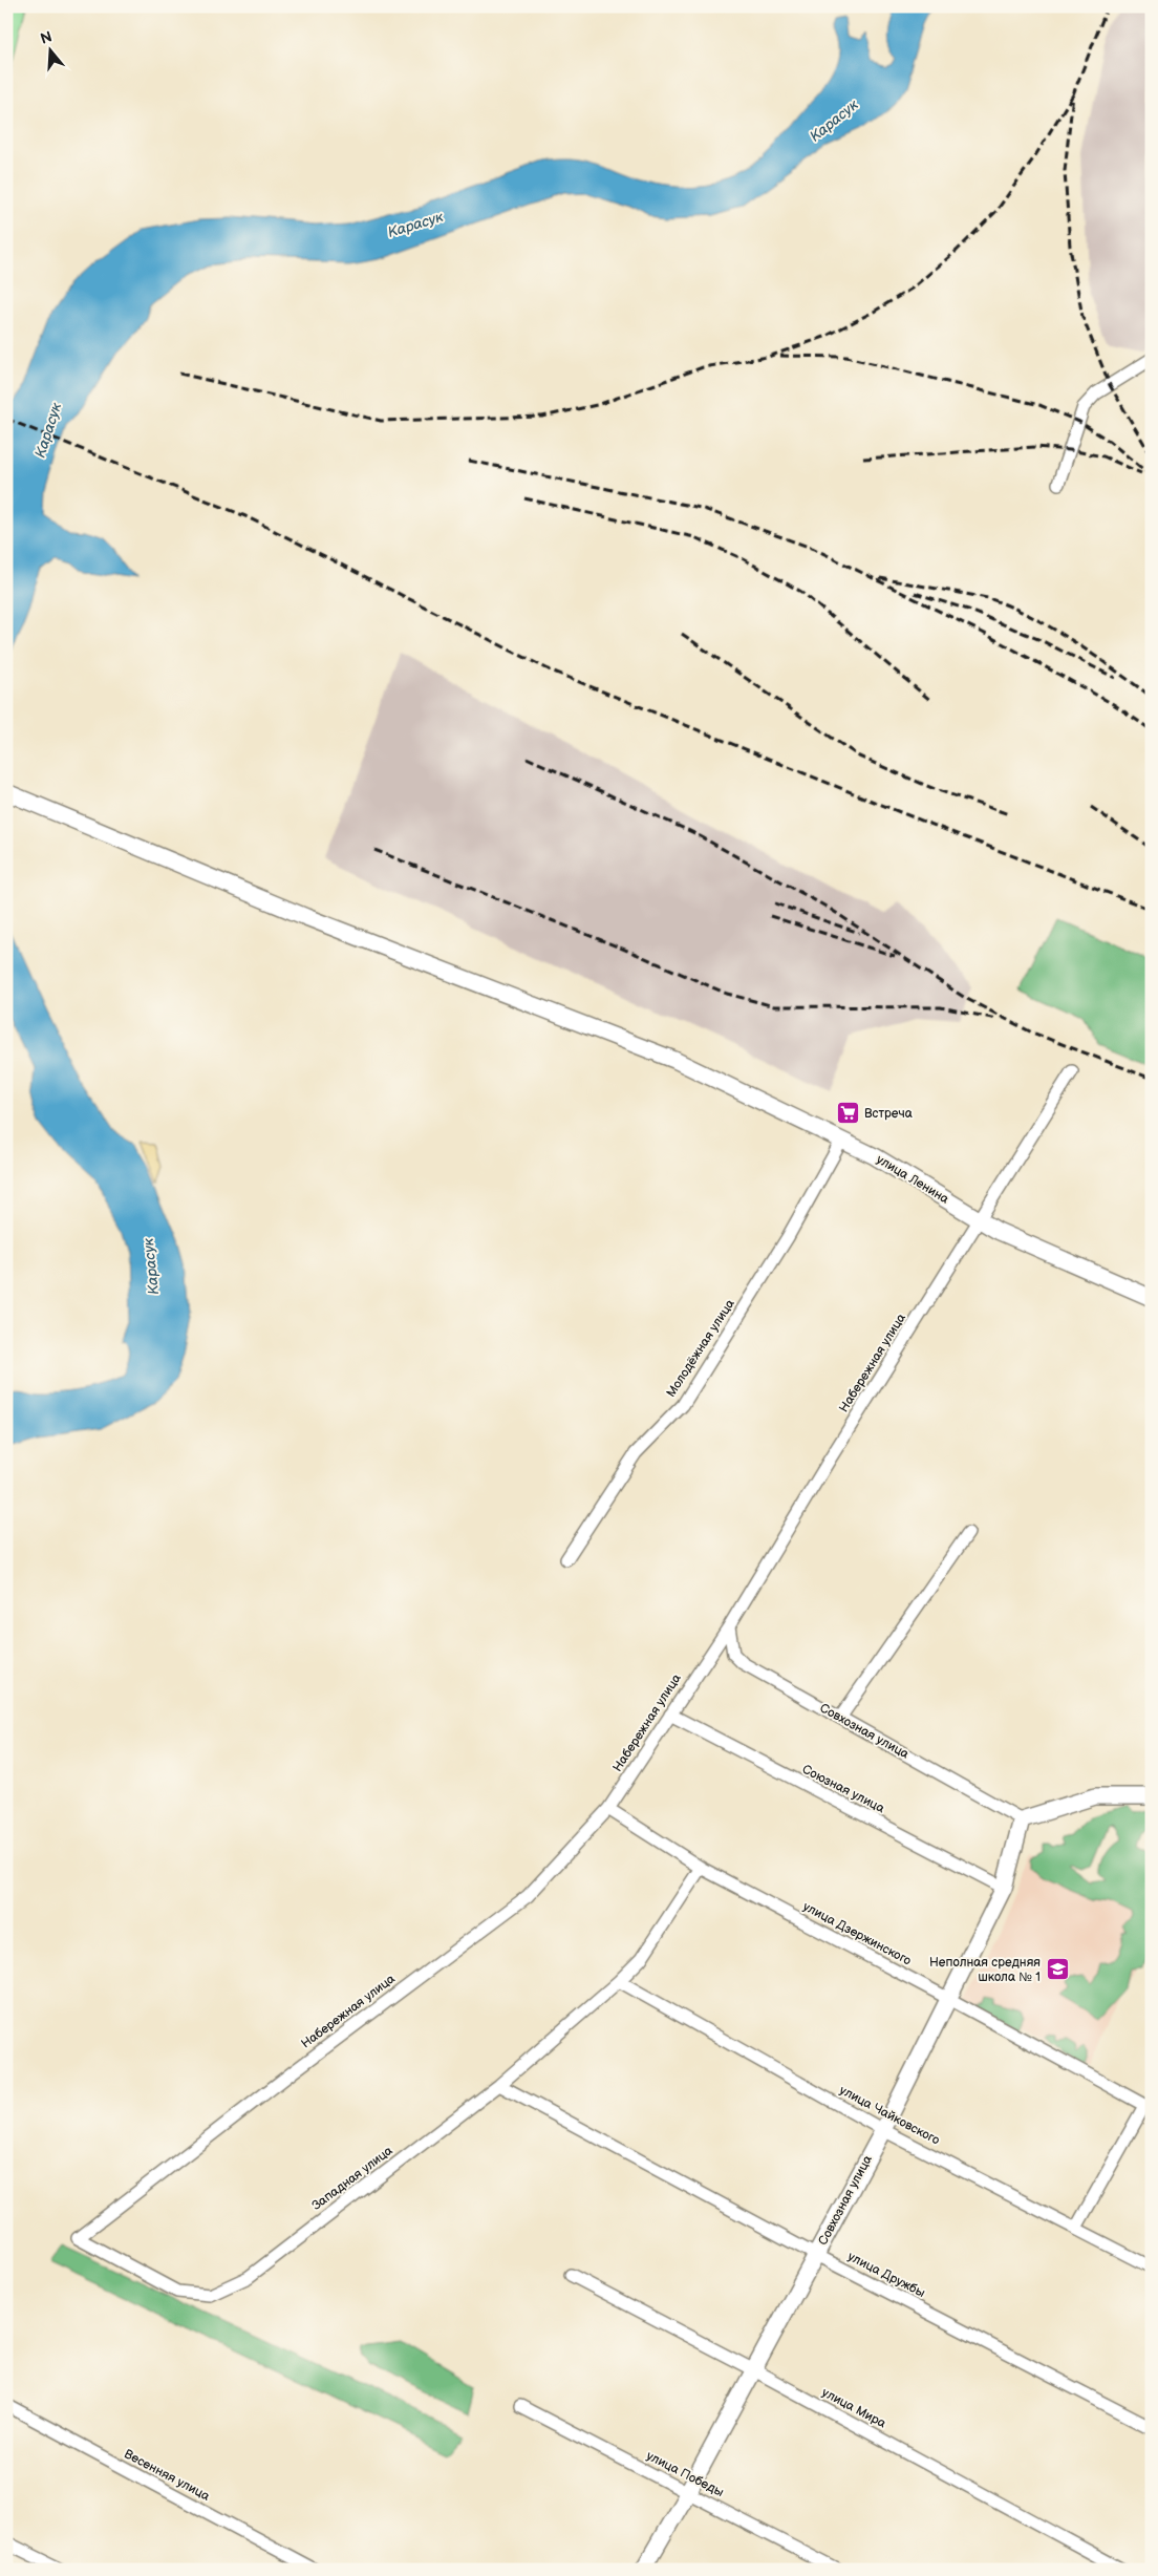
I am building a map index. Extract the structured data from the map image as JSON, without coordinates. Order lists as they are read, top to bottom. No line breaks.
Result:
{"streets":{"main road":["улица Ленина","Совхозная улица"],"street":["Молодёжная улица","Набережная улица","Союзная улица","улица Дзержинского","улица Чайковского","Западная улица","улица Дружбы","улица Мира","улица Победы","Весенняя улица"]},"crossings":[["улица Ленина","Молодёжная улица"],["улица Ленина","Набережная улица"],["Набережная улица","Совхозная улица"],["Набережная улица","Союзная улица"],["Набережная улица","улица Дзержинского"],["Набережная улица","Западная улица"],["Совхозная улица","Союзная улица"],["Совхозная улица","улица Дзержинского"],["Совхозная улица","улица Чайковского"],["Совхозная улица","улица Дружбы"],["Совхозная улица","улица Мира"],["Совхозная улица","улица Победы"],["улица Дзержинского","Западная улица"],["улица Чайковского","Западная улица"],["Западная улица","улица Дружбы"]],"water":["Карасук"],"places":{"supermarket":["Встреча"],"school or university":["Неполная средняя школа № 1"]},"north":"top"}
